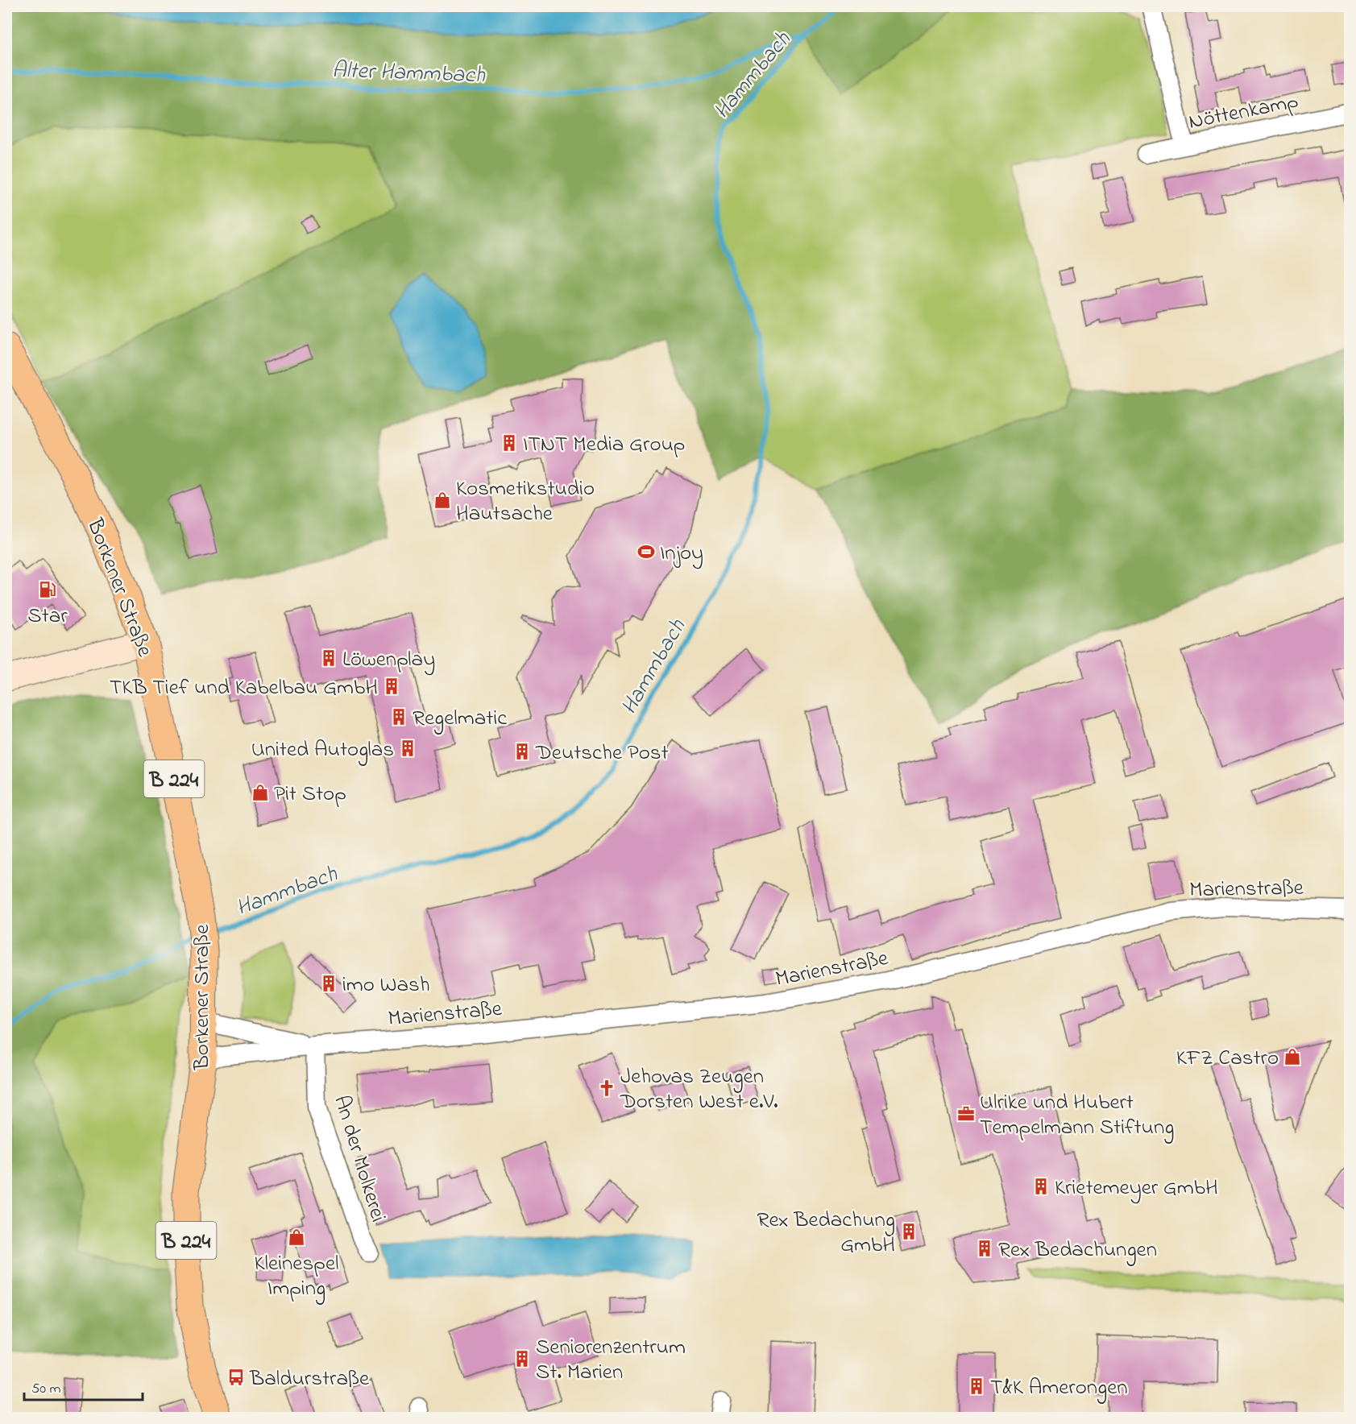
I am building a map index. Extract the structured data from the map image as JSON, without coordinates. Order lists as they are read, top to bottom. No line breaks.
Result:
{"streets":{"main road":["Borkener Straße","B 224"],"street":["Nöttenkamp","Marienstraße","An der Molkerei"]},"crossings":[["Borkener Straße","Marienstraße"],["Marienstraße","An der Molkerei"]],"water":["Alter Hammbach","Hammbach"],"places":{"building":["ITNT Media Group","Löwenplay","TKB Tief und Kabelbau GmbH","Regelmatic","United Autoglas","Deutsche Post","imo Wash","Krietemeyer GmbH","Rex Bedachung GmbH","Rex Bedachungen","Seniorenzentrum St. Marien","T&K Amerongen"],"shop":["Kosmetikstudio Hautsache","Pit Stop","KFZ Castro","Kleinespel Imping"],"sports":["Injoy"],"fuel station":["Star"],"church":["Jehovas Zeugen Dorsten West e.V."],"office":["Ulrike und Hubert Tempelmann Stiftung"],"bus stop":["Baldurstraße"]},"scale_bar":"50 m"}
